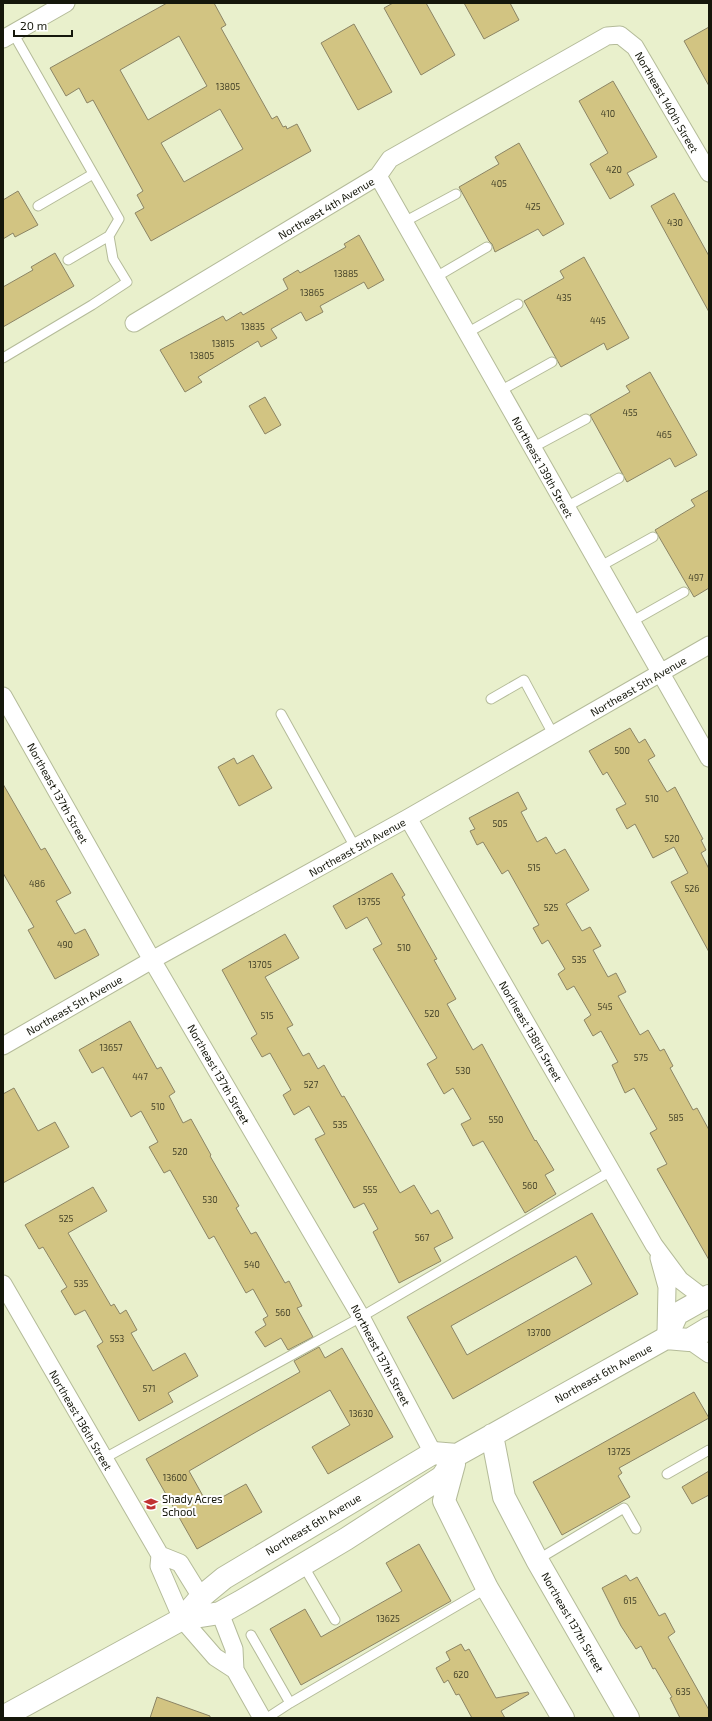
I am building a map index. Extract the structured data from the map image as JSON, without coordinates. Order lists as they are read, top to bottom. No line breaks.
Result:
{"streets":{"main road":["Northeast 137th Street","Northeast 6th Avenue"],"street":["Northeast 140th Street","Northeast 4th Avenue","Northeast 139th Street","Northeast 5th Avenue","Northeast 138th Street","Northeast 136th Street"]},"crossings":[["Northeast 140th Street","Northeast 4th Avenue"],["Northeast 4th Avenue","Northeast 139th Street"],["Northeast 139th Street","Northeast 5th Avenue"],["Northeast 5th Avenue","Northeast 137th Street"],["Northeast 5th Avenue","Northeast 138th Street"],["Northeast 137th Street","Northeast 6th Avenue"],["Northeast 138th Street","Northeast 6th Avenue"],["Northeast 6th Avenue","Northeast 136th Street"]],"places":{"school or university":["Shady Acres School"]},"house_numbers":["13805","410","420","405","425","430","13885","13865","435","445","13835","13815","13805","455","465","497","500","510","505","520","515","486","526","13755","525","490","510","535","13705","545","520","515","13657","575","530","447","527","510","585","550","535","520","560","555","530","525","567","540","535","560","13700","553","571","13630","13725","13600","615","13625","620","635"],"scale_bar":"20 m"}
